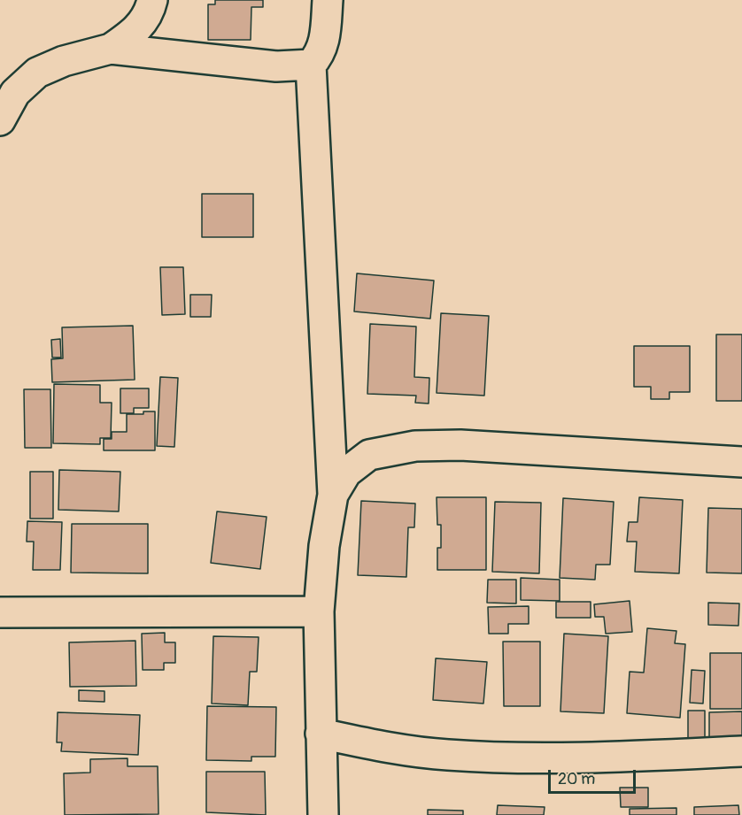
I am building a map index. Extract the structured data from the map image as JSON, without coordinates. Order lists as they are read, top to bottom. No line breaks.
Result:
{"scale_bar":"20 m"}
